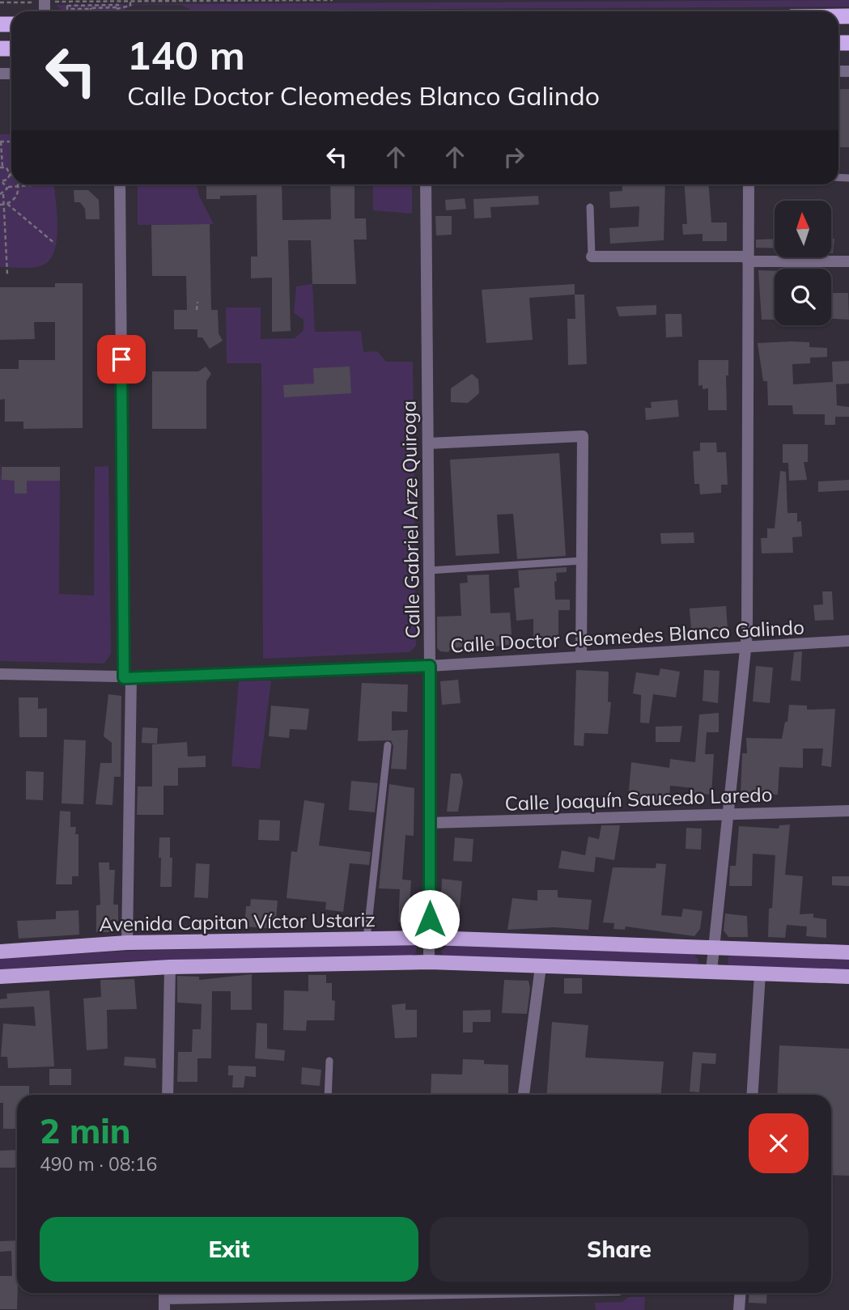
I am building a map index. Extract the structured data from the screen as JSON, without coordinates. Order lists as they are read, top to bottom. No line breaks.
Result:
{"streets":{"main road":["Avenida Capitan Víctor Ustariz"],"street":["Calle Gabriel Arze Quiroga","Calle Doctor Cleomedes Blanco Galindo","Calle Joaquín Saucedo Laredo"]},"crossings":[["Calle Gabriel Arze Quiroga","Calle Doctor Cleomedes Blanco Galindo"],["Calle Gabriel Arze Quiroga","Calle Joaquín Saucedo Laredo"],["Calle Gabriel Arze Quiroga","Avenida Capitan Víctor Ustariz"]],"north":"top","page":{"turn":["140 m","Calle Doctor Cleomedes Blanco Galindo"],"heading":["2 min","490 m · 08:16"],"buttons":["Exit","Share"]}}
